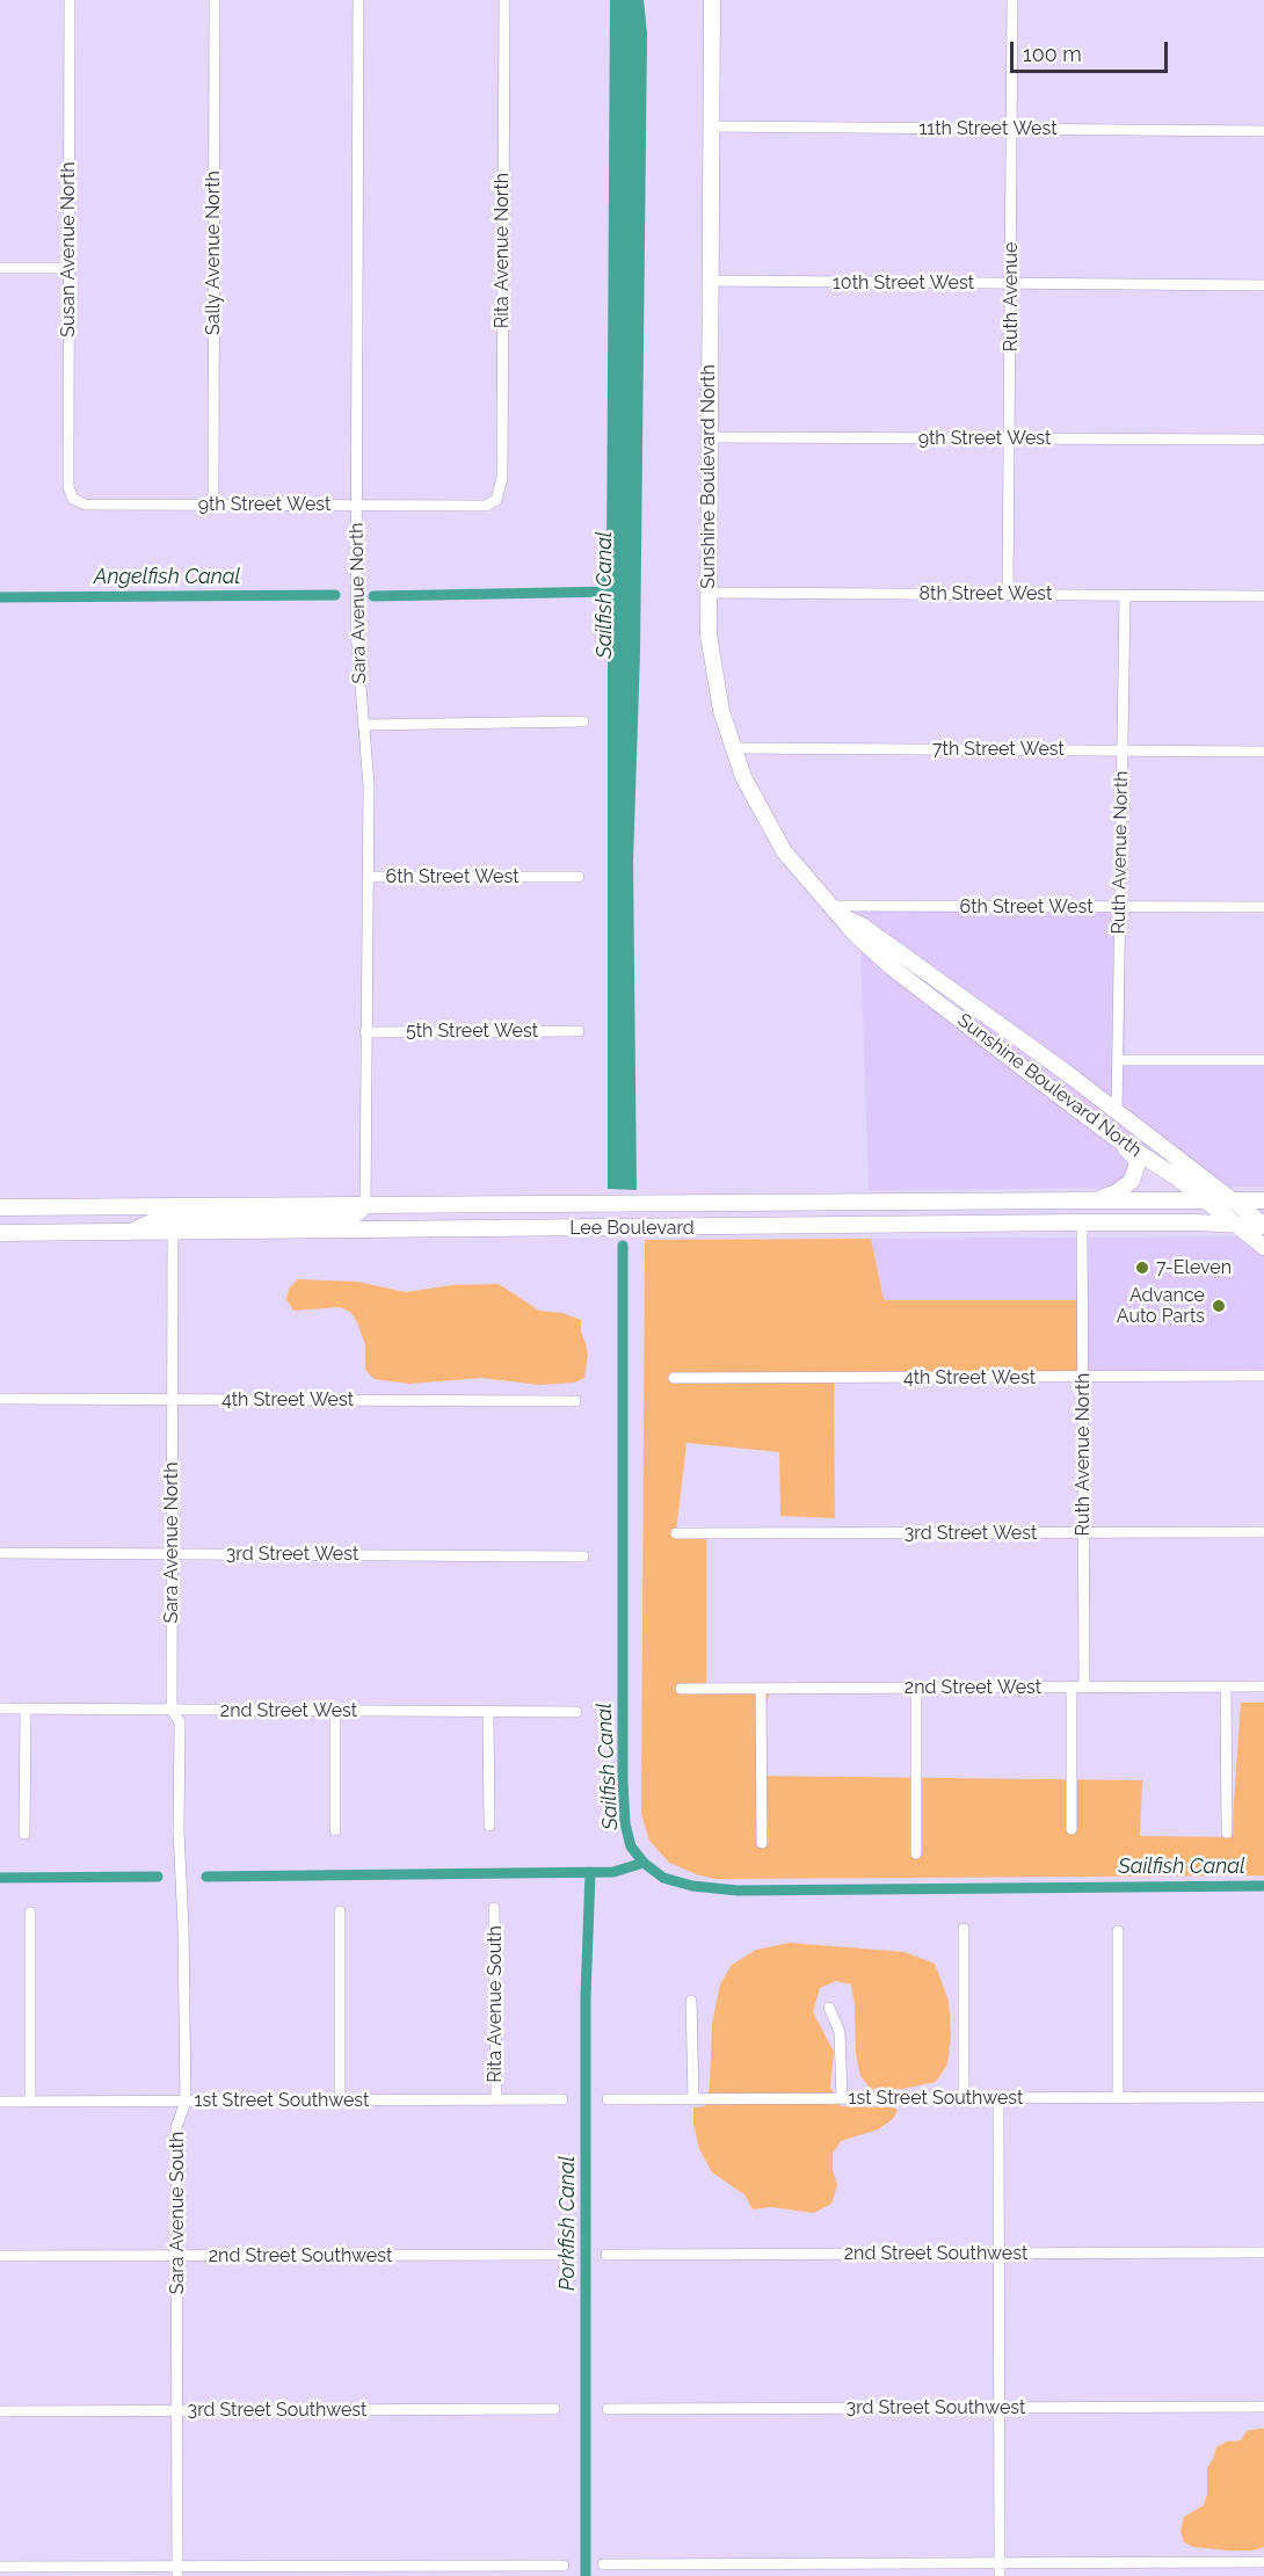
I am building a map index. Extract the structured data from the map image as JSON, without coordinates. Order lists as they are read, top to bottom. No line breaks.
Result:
{"streets":{"main road":["Sunshine Boulevard North","Lee Boulevard"],"street":["11th Street West","Susan Avenue North","Rita Avenue North","Sally Avenue North","10th Street West","Ruth Avenue","9th Street West","8th Street West","Sara Avenue North","7th Street West","Ruth Avenue North","6th Street West","5th Street West","4th Street West","3rd Street West","2nd Street West","Rita Avenue South","1st Street Southwest","Sara Avenue South","2nd Street Southwest","3rd Street Southwest"]},"crossings":[["11th Street West","Ruth Avenue"],["11th Street West","Sunshine Boulevard North"],["Susan Avenue North","9th Street West"],["Rita Avenue North","9th Street West"],["Sally Avenue North","9th Street West"],["10th Street West","Ruth Avenue"],["10th Street West","Sunshine Boulevard North"],["Ruth Avenue","9th Street West"],["Ruth Avenue","8th Street West"],["9th Street West","Sunshine Boulevard North"],["9th Street West","Sara Avenue North"],["Sunshine Boulevard North","8th Street West"],["Sunshine Boulevard North","7th Street West"],["Sunshine Boulevard North","Ruth Avenue North"],["Sunshine Boulevard North","6th Street West"],["Sunshine Boulevard North","Lee Boulevard"],["8th Street West","Ruth Avenue North"],["Sara Avenue North","6th Street West"],["Sara Avenue North","5th Street West"],["Sara Avenue North","Lee Boulevard"],["Sara Avenue North","4th Street West"],["Sara Avenue North","3rd Street West"],["Sara Avenue North","2nd Street West"],["Sara Avenue North","Sara Avenue South"],["7th Street West","Ruth Avenue North"],["Ruth Avenue North","6th Street West"],["Ruth Avenue North","Lee Boulevard"],["Ruth Avenue North","4th Street West"],["Ruth Avenue North","3rd Street West"],["Ruth Avenue North","2nd Street West"],["Rita Avenue South","1st Street Southwest"],["1st Street Southwest","Sara Avenue South"],["Sara Avenue South","2nd Street Southwest"],["Sara Avenue South","3rd Street Southwest"]],"water":["Angelfish Canal","Sailfish Canal","Porkfish Canal"],"places":["7-Eleven","Advance Auto Parts"],"scale_bar":"100 m"}
